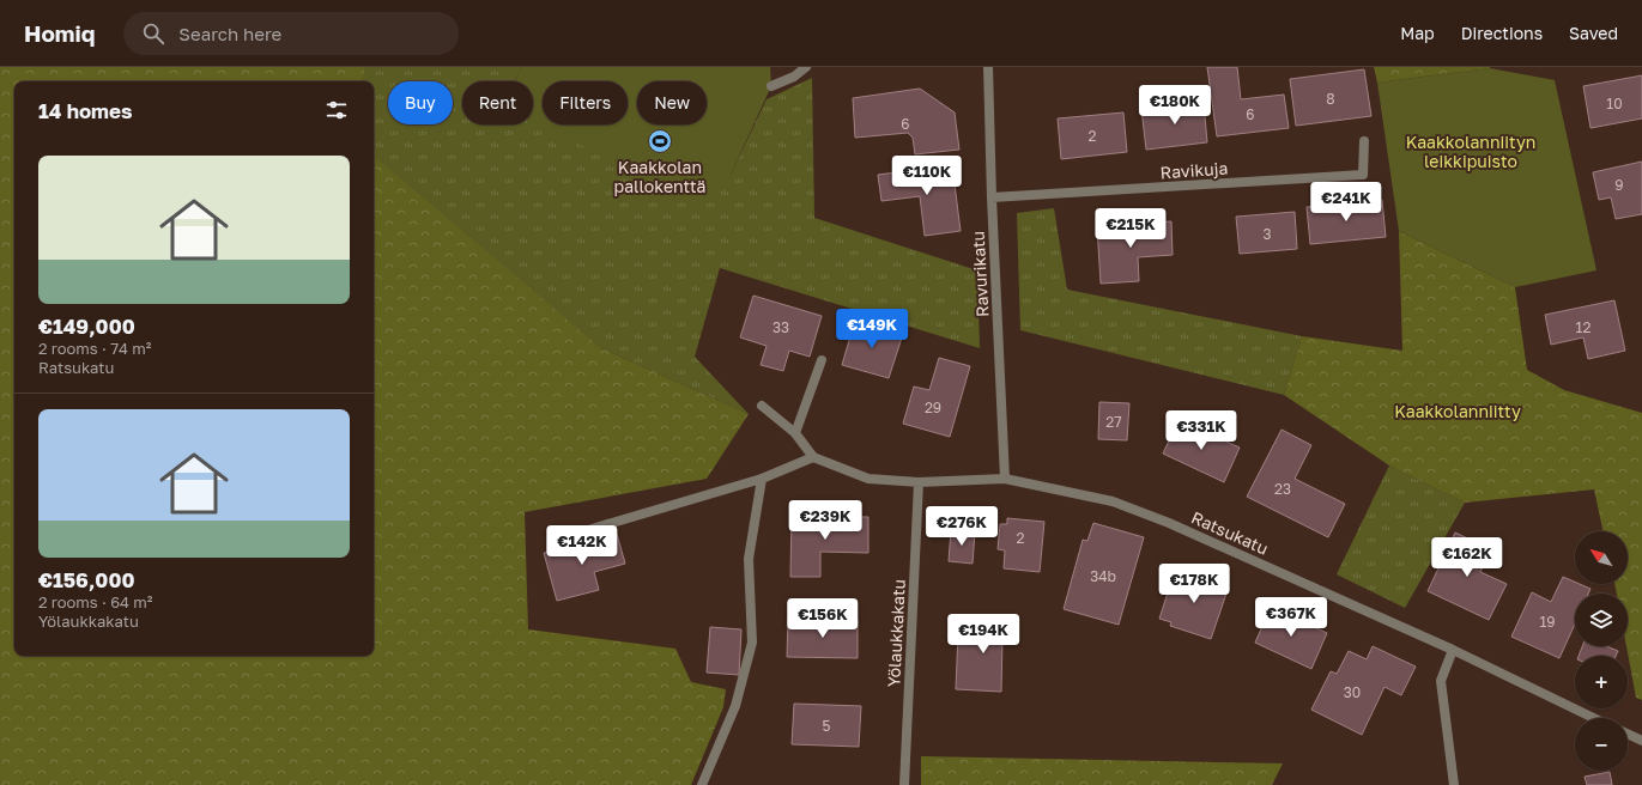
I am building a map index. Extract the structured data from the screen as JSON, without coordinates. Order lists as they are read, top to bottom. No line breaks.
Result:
{"streets":{"street":["Ravikuja","Ravurikatu","Ratsukatu","Yölaukkakatu"]},"crossings":[["Ravikuja","Ravurikatu"],["Ravurikatu","Ratsukatu"],["Ratsukatu","Yölaukkakatu"]],"parks":["Kaakkolanniityn leikkipuisto","Kaakkolanniitty"],"places":{"sports":["Kaakkolan pallokenttä"]},"house_numbers":["8","10","6","6","2","9","3","33","12","29","27","23","2","34b","19","30","5"],"north":"top left","page":{"header":"Homiq","search":"Search here","nav":["Map","Directions","Saved"],"chip":["Buy","Rent","Filters","New"],"heading":"14 homes","price":["€180K","€110K","€241K","€215K","€149K","€331K","€239K","€276K","€142K","€162K","€178K","€367K","€156K","€194K"],"list":[{"name":"€149,000","note":"2 rooms · 74 m² · Ratsukatu"},{"name":"€156,000","note":"2 rooms · 64 m² · Yölaukkakatu"}],"map_buttons":["+","−"]}}
